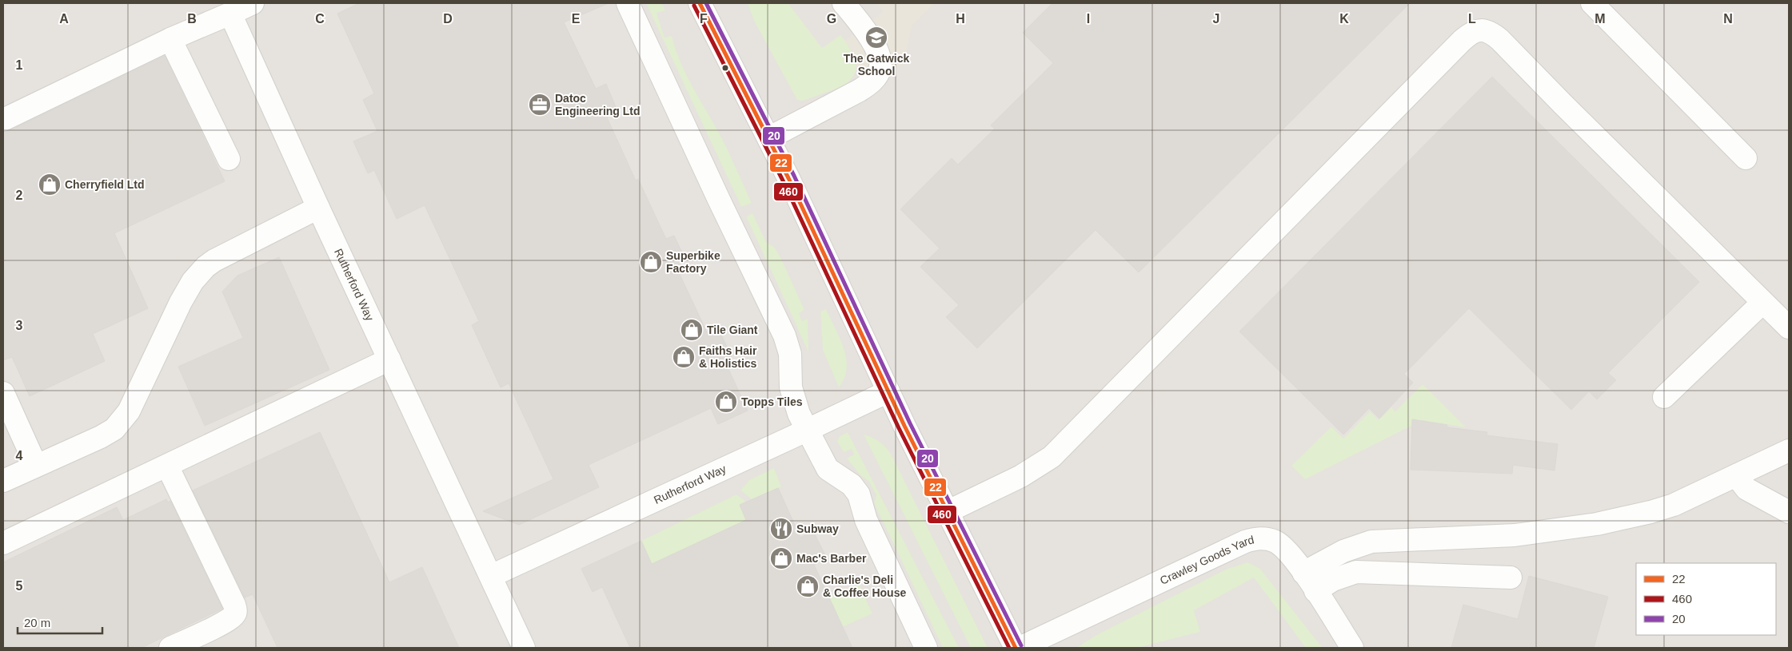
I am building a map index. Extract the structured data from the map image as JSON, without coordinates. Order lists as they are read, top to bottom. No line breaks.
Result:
{"streets":{"street":["Rutherford Way","Crawley Goods Yard"]},"places":{"school or university":["The Gatwick School"],"office":["Datoc Engineering Ltd"],"shop":["Cherryfield Ltd","Superbike Factory","Tile Giant","Faiths Hair & Holistics","Topps Tiles","Mac's Barber","Charlie's Deli & Coffee House"],"restaurant":["Subway"]},"lines":["transit line 22","transit line 20","transit line 460"],"legend":["22","460","20"],"scale_bar":"20 m","grid":{"columns":["A","B","C","D","E","F","G","H","I","J","K","L","M","N"],"rows":["1","2","3","4","5"]}}
